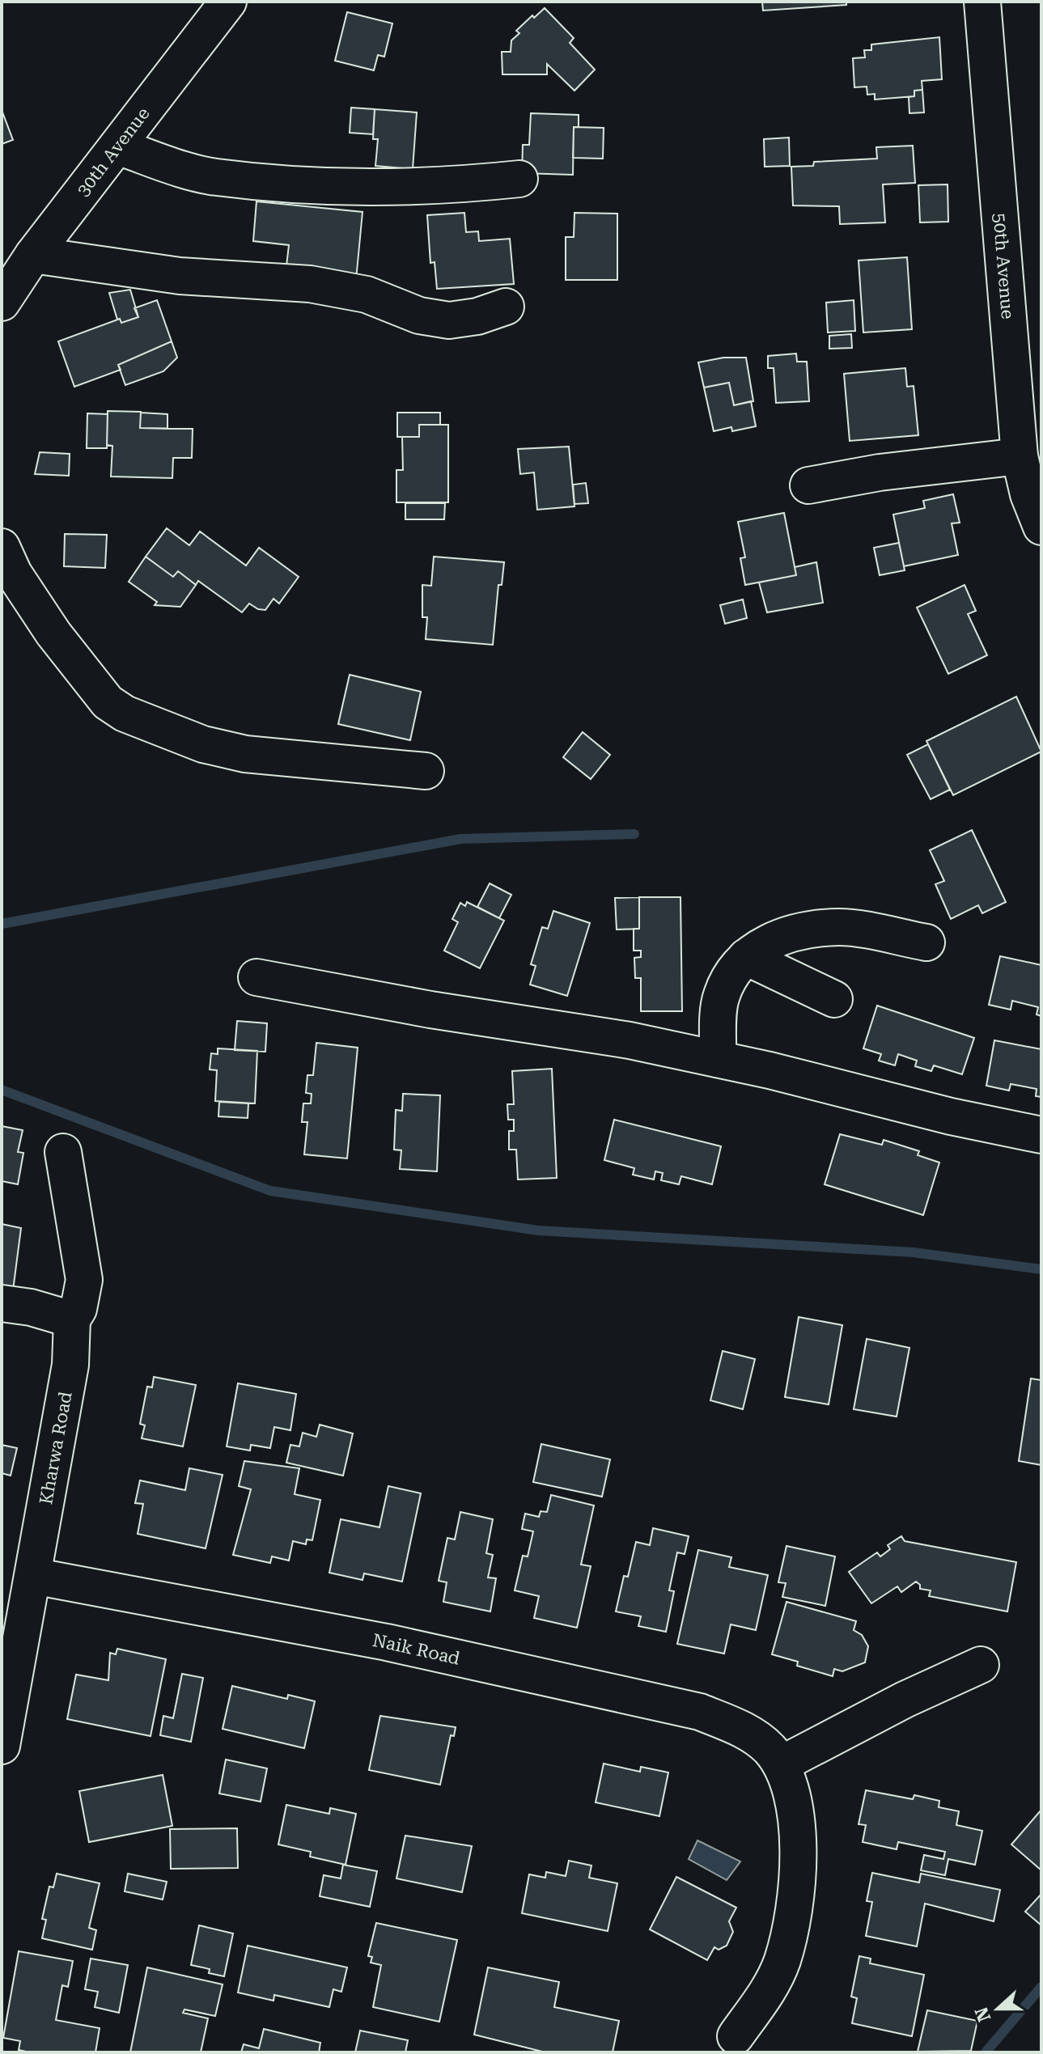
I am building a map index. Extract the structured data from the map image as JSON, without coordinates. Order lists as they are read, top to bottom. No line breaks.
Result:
{"streets":{"street":["30th Avenue","50th Avenue","Kharwa Road","Naik Road"]},"crossings":[["Kharwa Road","Naik Road"]],"north":"left"}
